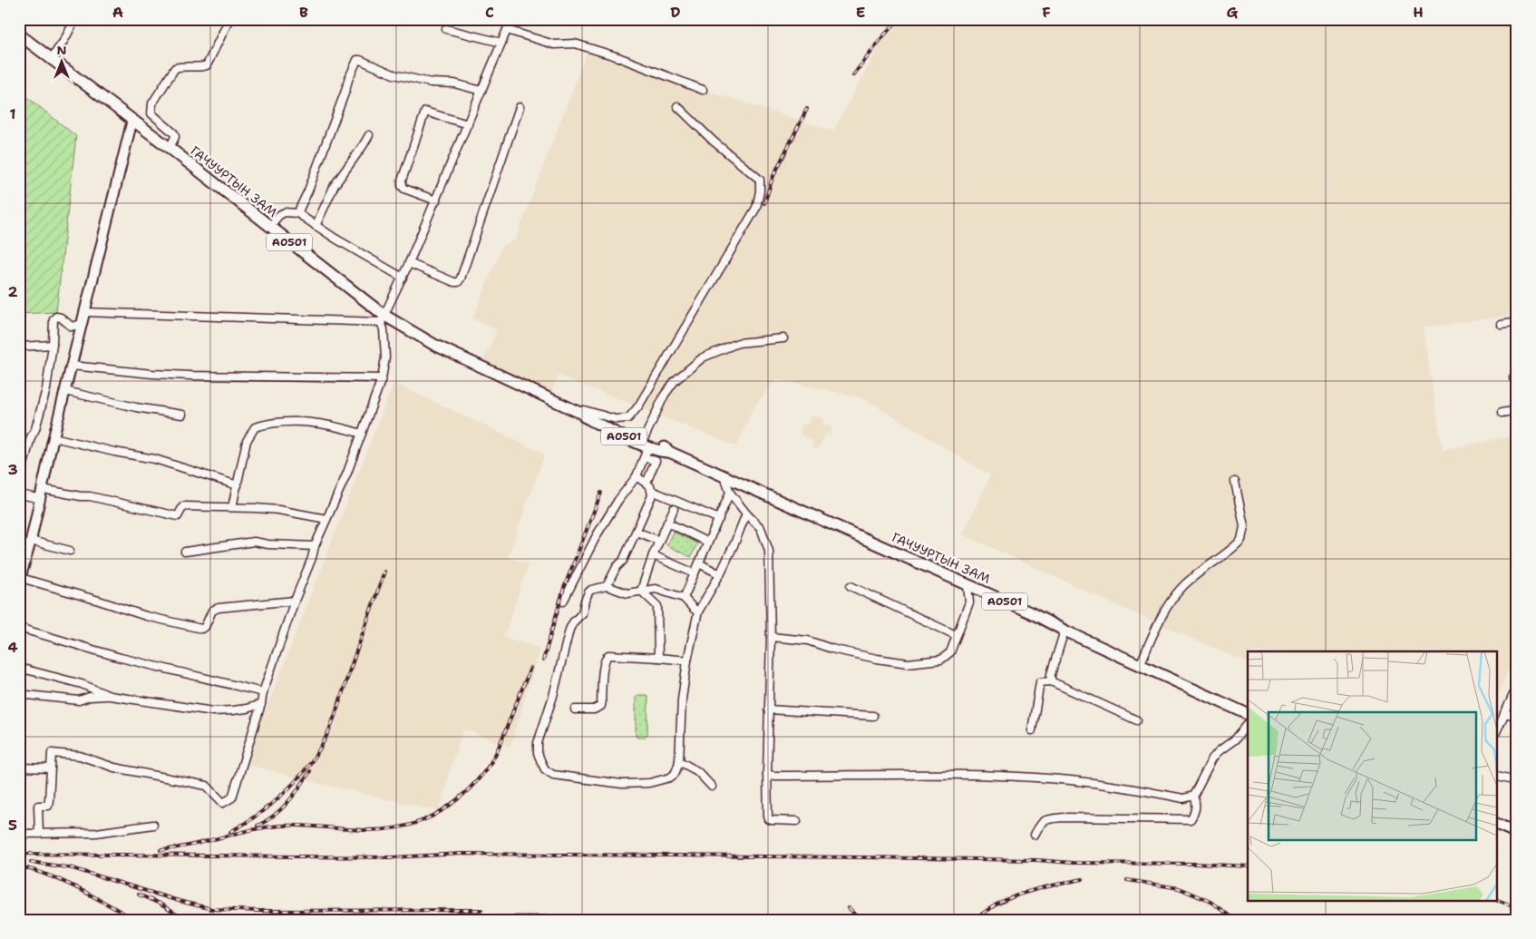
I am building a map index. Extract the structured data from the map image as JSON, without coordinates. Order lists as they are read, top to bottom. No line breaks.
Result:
{"streets":{"highway":["ГАЧУУРТЫН ЗАМ","A0501"]},"north":"top","grid":{"columns":["A","B","C","D","E","F","G","H"],"rows":["1","2","3","4","5"]}}
